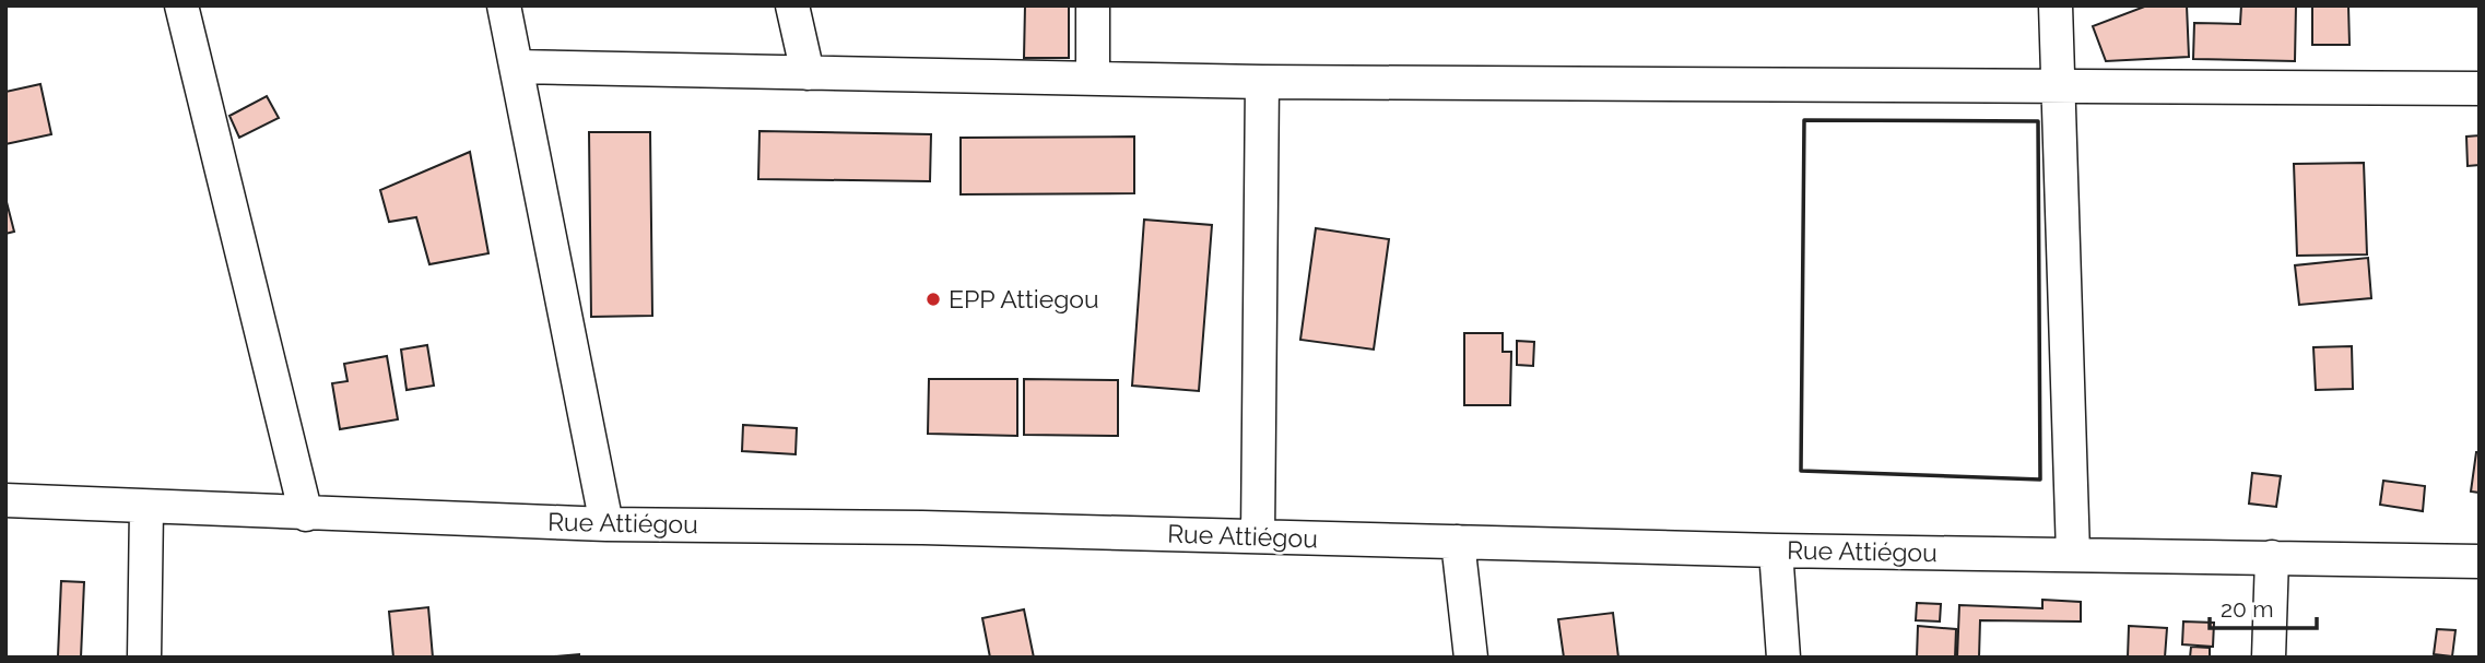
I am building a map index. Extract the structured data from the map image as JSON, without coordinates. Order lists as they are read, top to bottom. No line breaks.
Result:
{"streets":{"street":["Rue Attiégou"]},"places":["EPP Attiegou"],"scale_bar":"20 m"}
